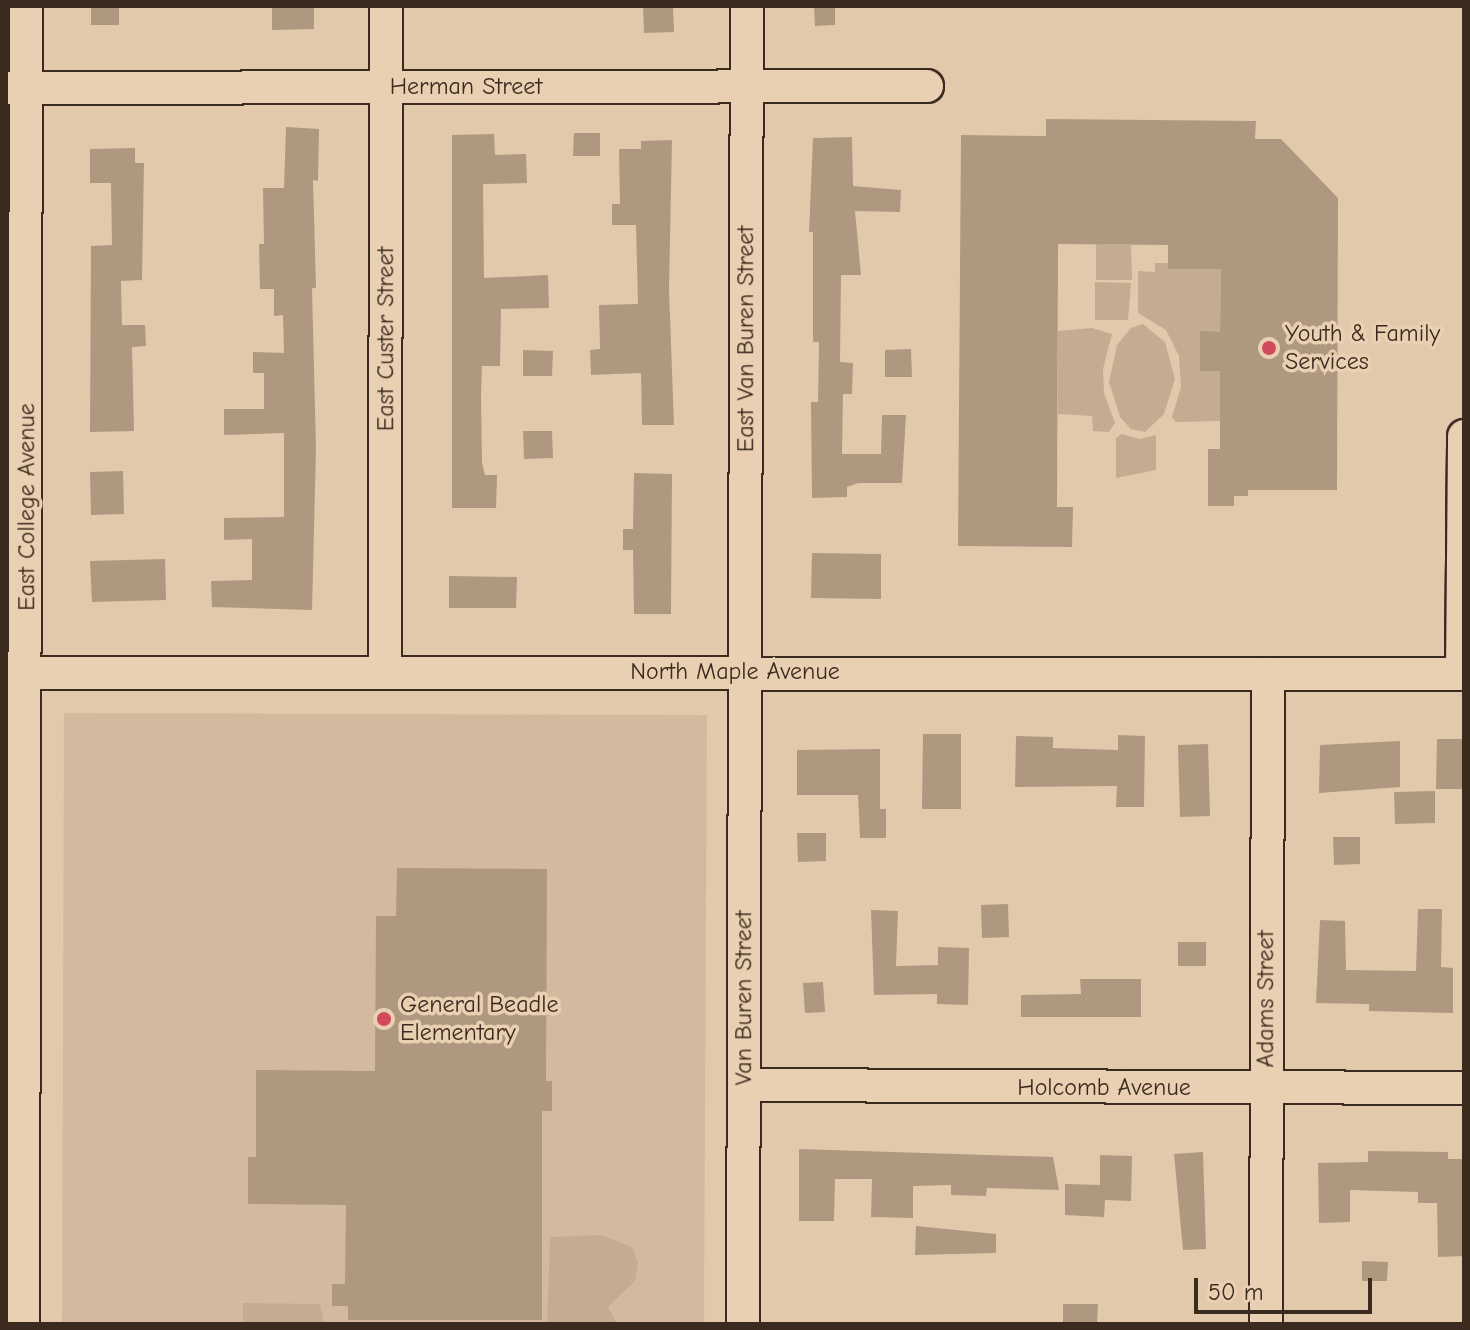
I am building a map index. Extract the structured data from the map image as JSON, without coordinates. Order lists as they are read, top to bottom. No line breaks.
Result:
{"streets":{"street":["Herman Street","East Custer Street","East Van Buren Street","East College Avenue","North Maple Avenue","Van Buren Street","Adams Street","Holcomb Avenue"]},"crossings":[["Herman Street","East Custer Street"],["Herman Street","East Van Buren Street"],["Herman Street","East College Avenue"],["East Custer Street","North Maple Avenue"],["East Van Buren Street","North Maple Avenue"],["East Van Buren Street","Van Buren Street"],["East College Avenue","North Maple Avenue"],["North Maple Avenue","Van Buren Street"],["North Maple Avenue","Adams Street"],["Van Buren Street","Holcomb Avenue"],["Adams Street","Holcomb Avenue"]],"places":["Youth & Family Services","General Beadle Elementary"],"scale_bar":"50 m"}
